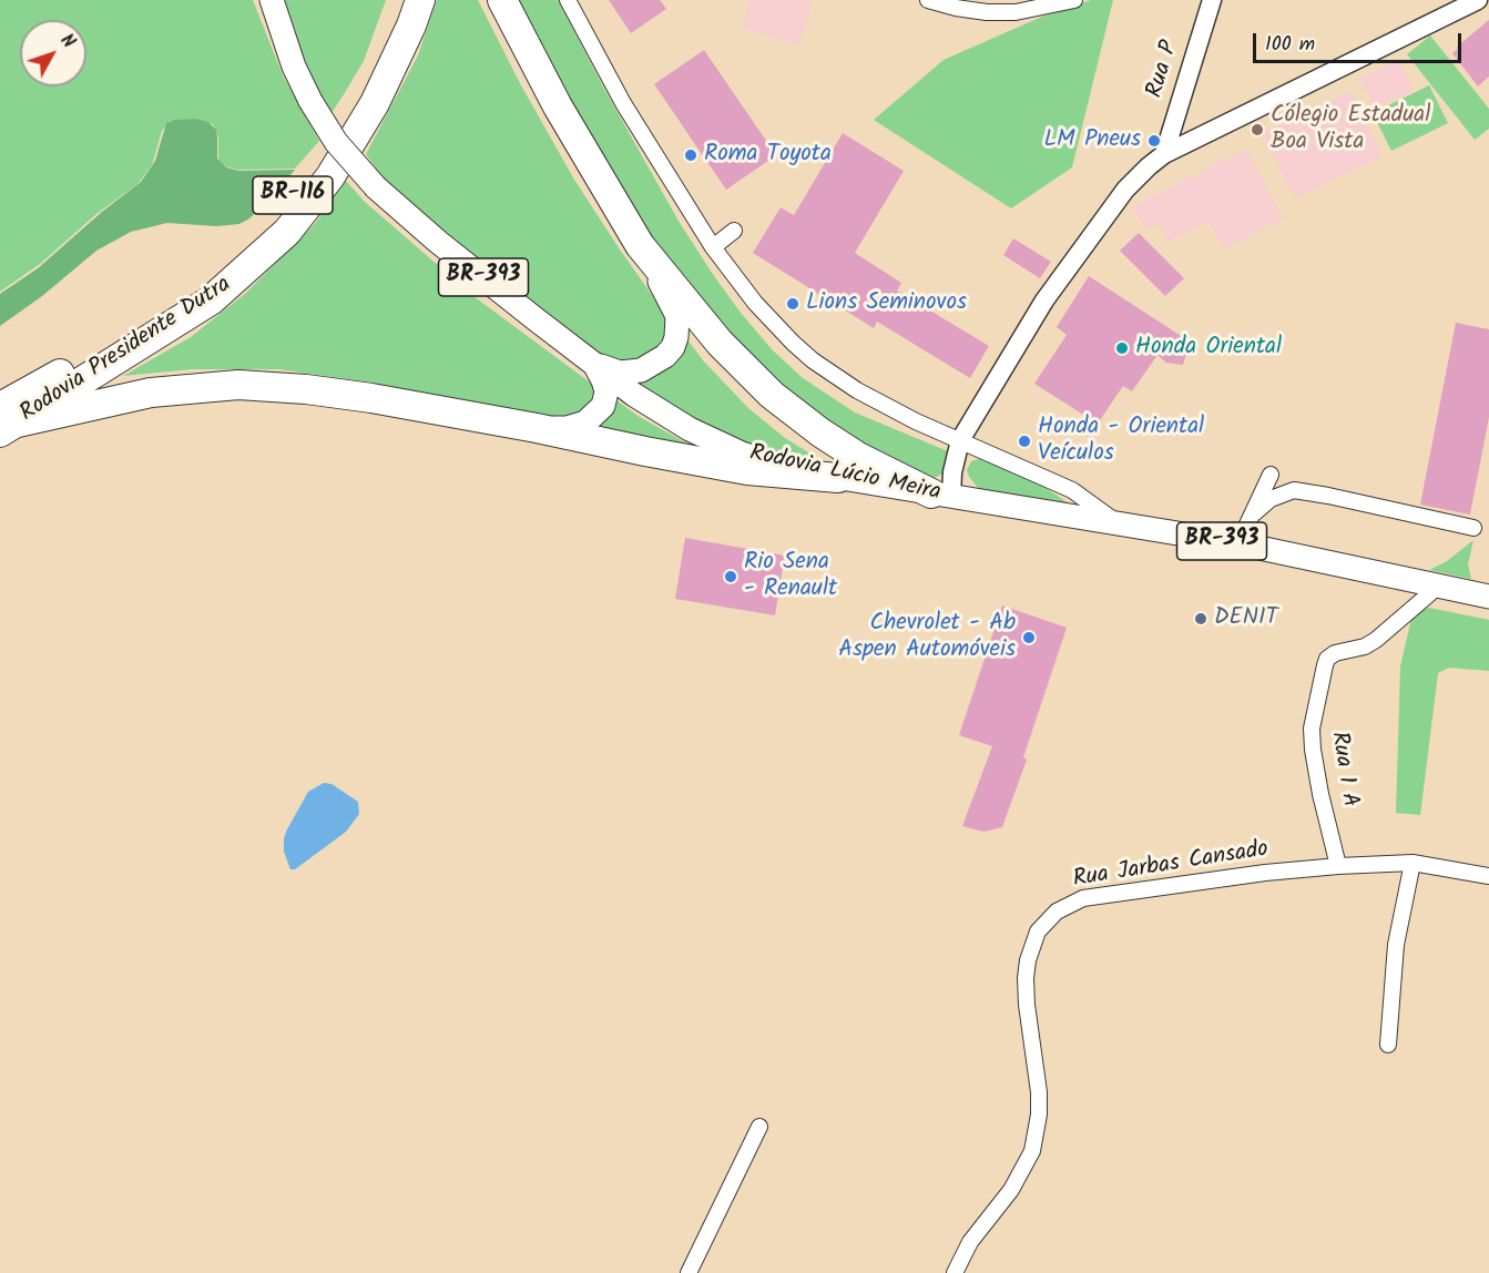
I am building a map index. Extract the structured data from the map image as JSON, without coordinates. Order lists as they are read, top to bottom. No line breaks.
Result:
{"streets":{"highway":["BR-116","Rodovia Presidente Dutra"],"main road":["BR-393","Rodovia Lúcio Meira"],"street":["Rua P","Rua 1 A","Rua Jarbas Cansado"]},"crossings":[["Rodovia Lúcio Meira","Rua 1 A"],["Rua 1 A","Rua Jarbas Cansado"]],"places":["Cólegio Estadual Boa Vista","LM Pneus","Roma Toyota","Lions Seminovos","Honda Oriental","Honda - Oriental Veículos","Rio Sena - Renault","DENIT","Chevrolet - Ab Aspen Automóveis"],"scale_bar":"100 m","north":"top right"}
